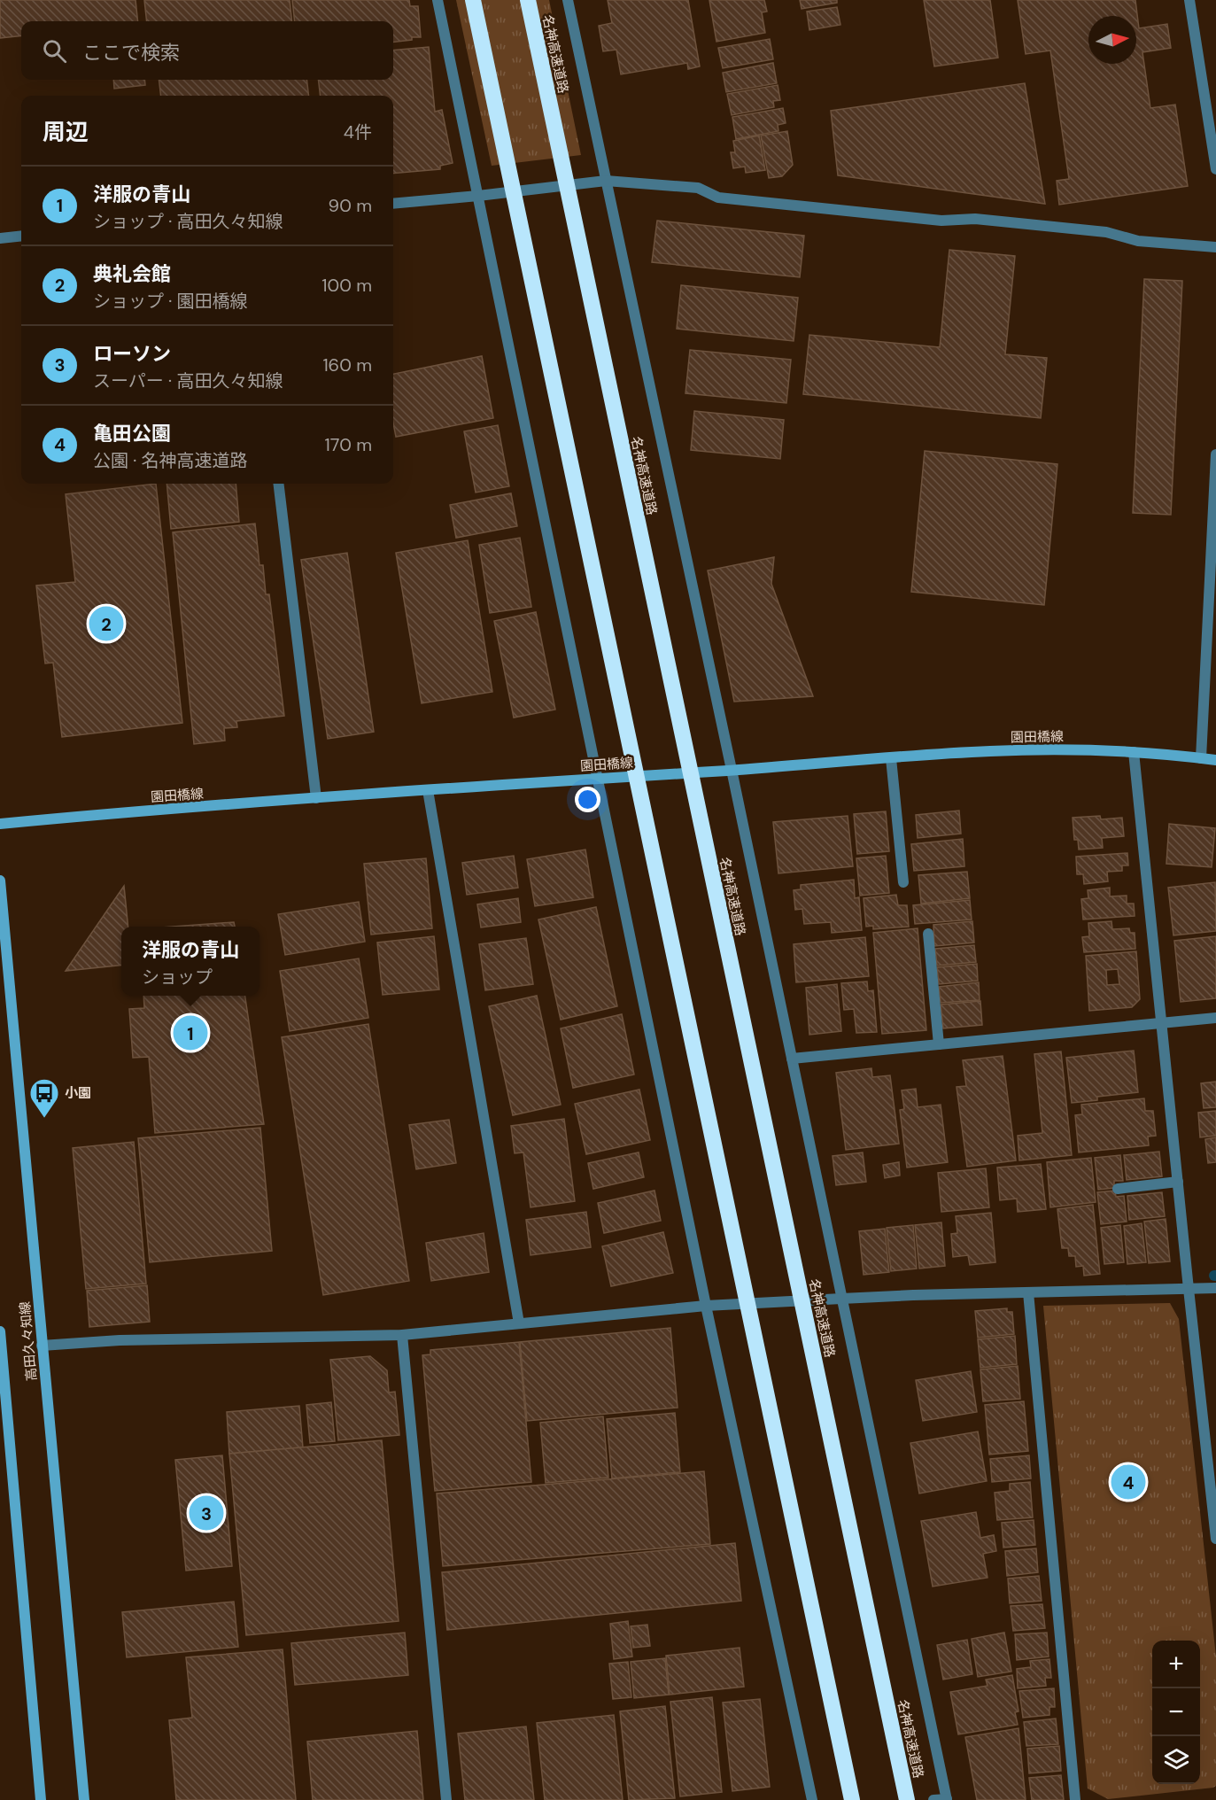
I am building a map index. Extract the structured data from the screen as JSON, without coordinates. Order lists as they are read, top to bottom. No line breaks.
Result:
{"streets":{"highway":["名神高速道路"],"main road":["園田橋線","高田久々知線"]},"places":{"bus stop":["小園"]},"north":"right","page":{"search":"ここで検索","heading":["周辺","4件"],"list":[{"mark":"1","name":"洋服の青山","note":"ショップ · 高田久々知線","value":"90 m"},{"mark":"2","name":"典礼会館","note":"ショップ · 園田橋線","value":"100 m"},{"mark":"3","name":"ローソン","note":"スーパー · 高田久々知線","value":"160 m"},{"mark":"4","name":"亀田公園","note":"公園 · 名神高速道路","value":"170 m"}],"pins":["2","1","4","3"],"popup":["洋服の青山","ショップ"],"map_buttons":["+","−"]}}
